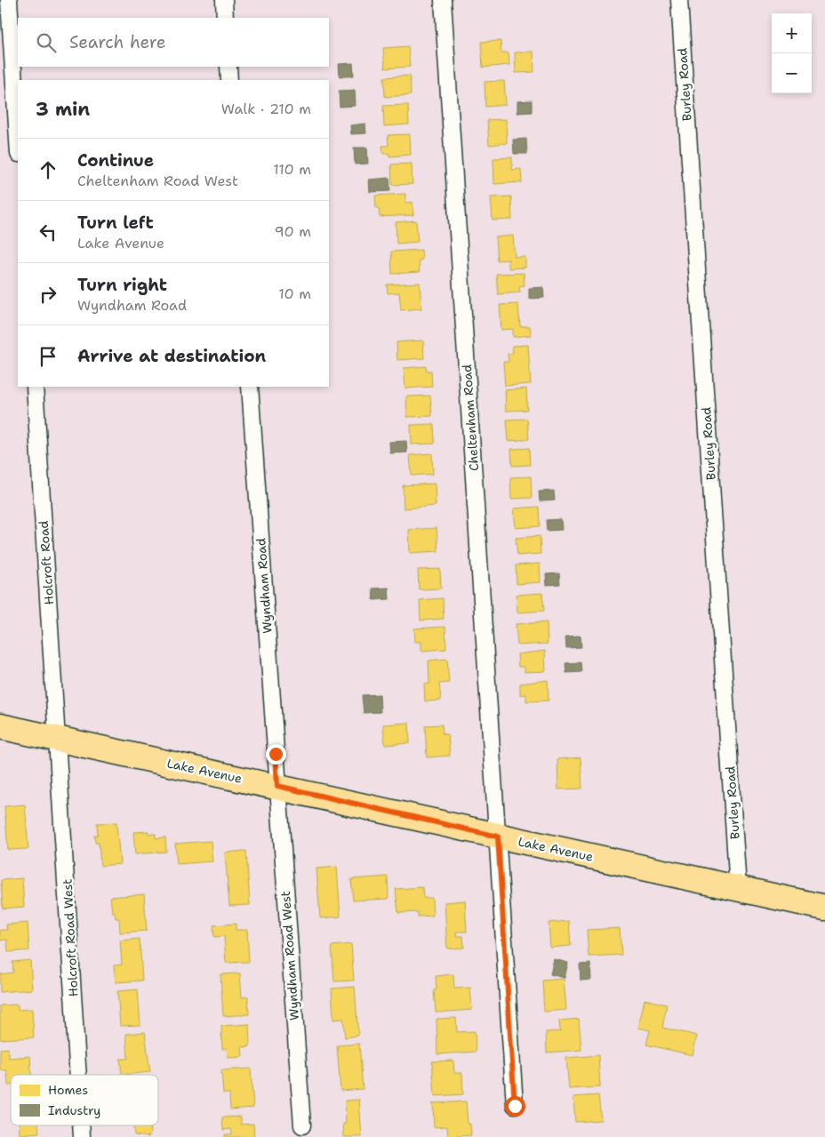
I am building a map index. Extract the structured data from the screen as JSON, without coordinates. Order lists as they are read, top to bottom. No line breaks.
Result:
{"streets":{"main road":["Lake Avenue"],"street":["Burley Road","Cheltenham Road","Holcroft Road","Wyndham Road","Holcroft Road West","Wyndham Road West"]},"crossings":[["Burley Road","Lake Avenue"],["Cheltenham Road","Lake Avenue"],["Holcroft Road","Lake Avenue"],["Holcroft Road","Holcroft Road West"],["Wyndham Road","Lake Avenue"],["Wyndham Road","Wyndham Road West"],["Lake Avenue","Holcroft Road West"],["Lake Avenue","Wyndham Road West"]],"legend":["Homes","Industry"],"page":{"map_buttons":["+","−"],"search":"Search here","heading":["3 min","Walk · 210 m"],"list":[["Continue","Cheltenham Road West","110 m"],["Turn left","Lake Avenue","90 m"],["Turn right","Wyndham Road","10 m"],"Arrive at destination"]}}
